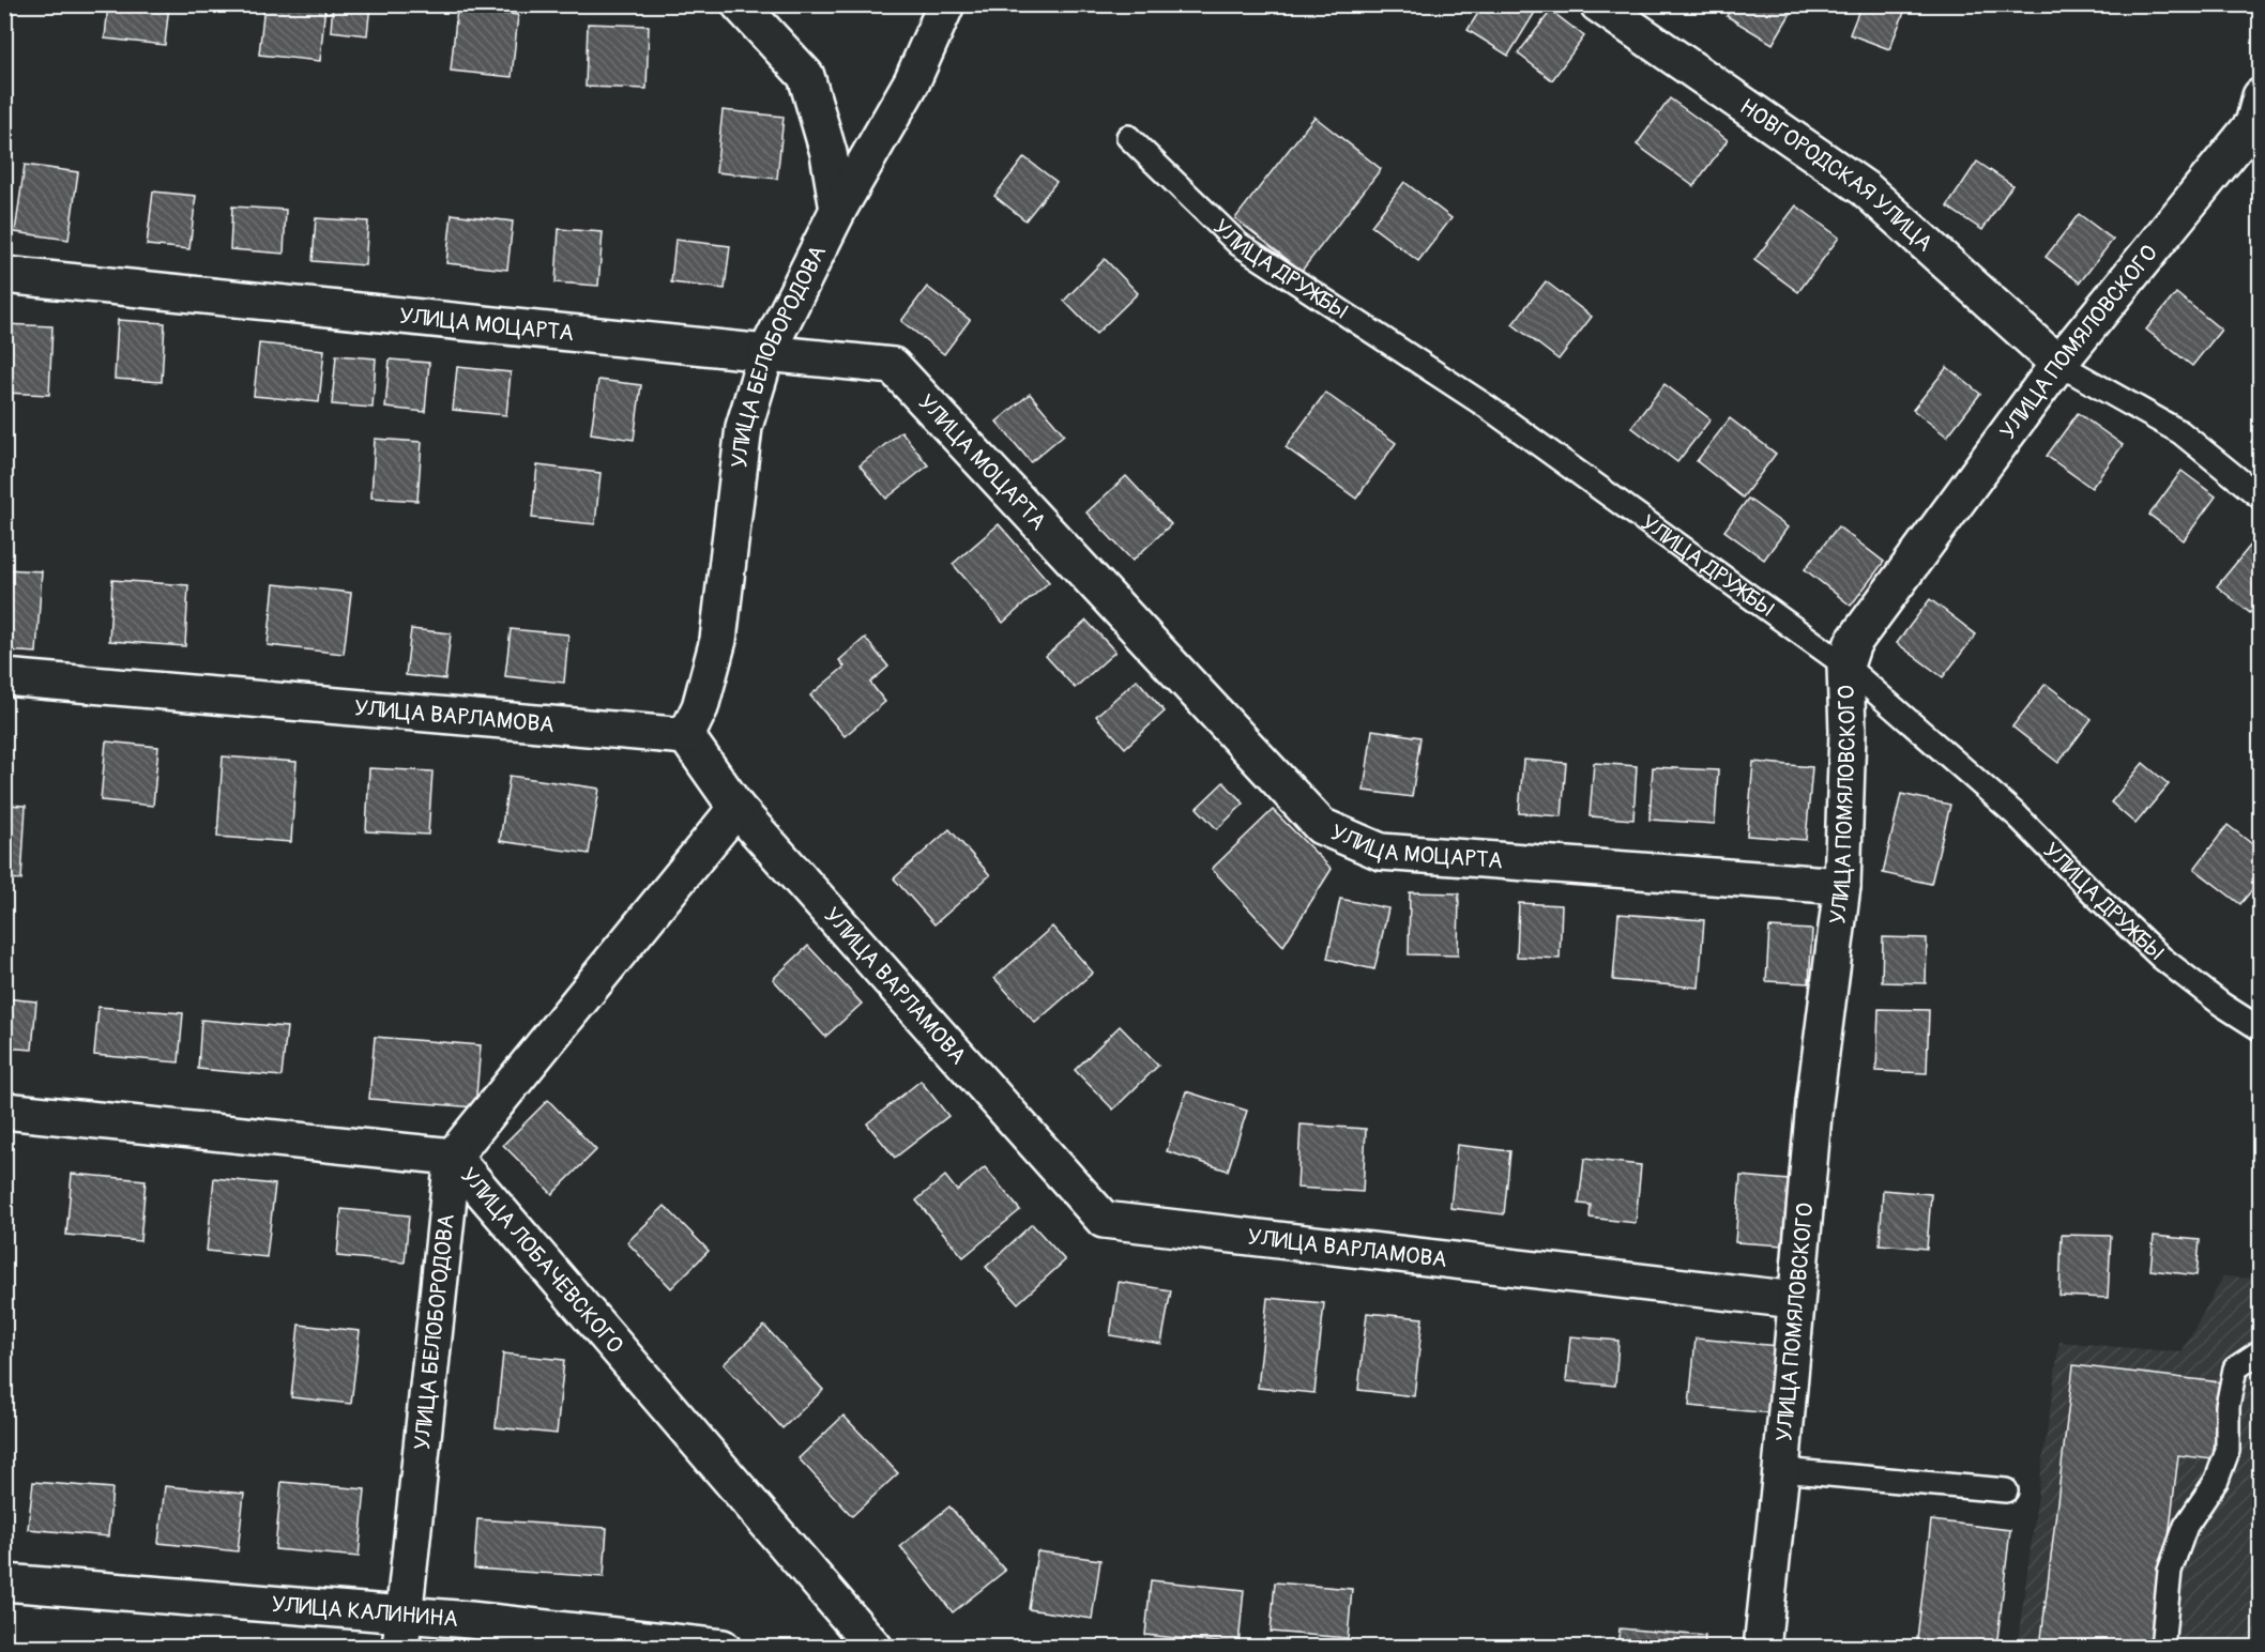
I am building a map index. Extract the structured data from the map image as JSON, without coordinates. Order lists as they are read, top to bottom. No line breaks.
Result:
{"streets":{"street":["НОВГОРОДСКАЯ УЛИЦА","УЛИЦА МОЦАРТА","УЛИЦА ПОМЯЛОВСКОГО","УЛИЦА БЕЛОБОРОДОВА","УЛИЦА ВАРЛАМОВА","УЛИЦА ЛОБАЧЕВСКОГО","УЛИЦА КАЛИНИНА"],"lane":["УЛИЦА ДРУЖБЫ"]},"crossings":[["НОВГОРОДСКАЯ УЛИЦА","УЛИЦА ПОМЯЛОВСКОГО"],["УЛИЦА ДРУЖБЫ","УЛИЦА ПОМЯЛОВСКОГО"],["УЛИЦА МОЦАРТА","УЛИЦА ПОМЯЛОВСКОГО"],["УЛИЦА МОЦАРТА","УЛИЦА БЕЛОБОРОДОВА"],["УЛИЦА ПОМЯЛОВСКОГО","УЛИЦА ВАРЛАМОВА"],["УЛИЦА БЕЛОБОРОДОВА","УЛИЦА ВАРЛАМОВА"],["УЛИЦА БЕЛОБОРОДОВА","УЛИЦА ЛОБАЧЕВСКОГО"],["УЛИЦА БЕЛОБОРОДОВА","УЛИЦА КАЛИНИНА"]]}
